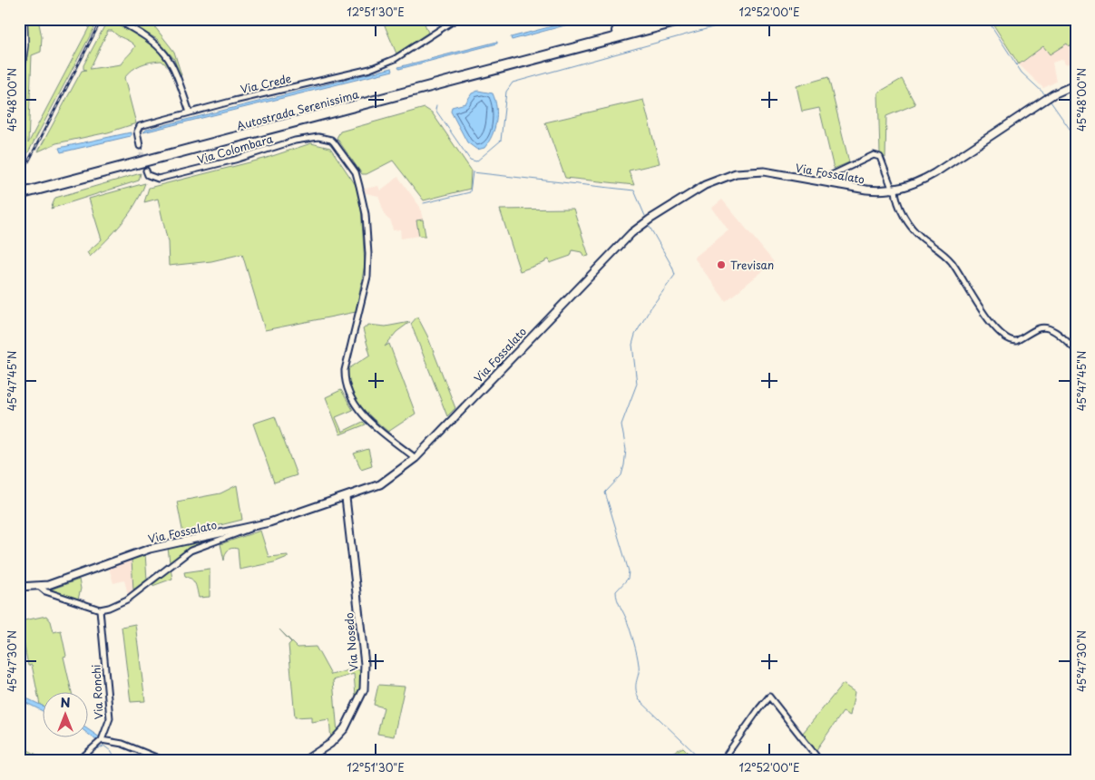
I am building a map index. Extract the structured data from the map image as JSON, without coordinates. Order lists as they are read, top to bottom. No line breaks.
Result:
{"streets":{"highway":["Autostrada Serenissima"],"street":["Via Crede","Via Colombara","Via Fossalato","Via Nosedo","Via Ronchi"]},"crossings":[["Via Colombara","Via Fossalato"],["Via Fossalato","Via Nosedo"]],"places":["Trevisan"],"north":"top","coordinates":["12°51'30\"E","12°52'00\"E","45°48'00\"N","45°47'45\"N","45°47'30\"N"]}
